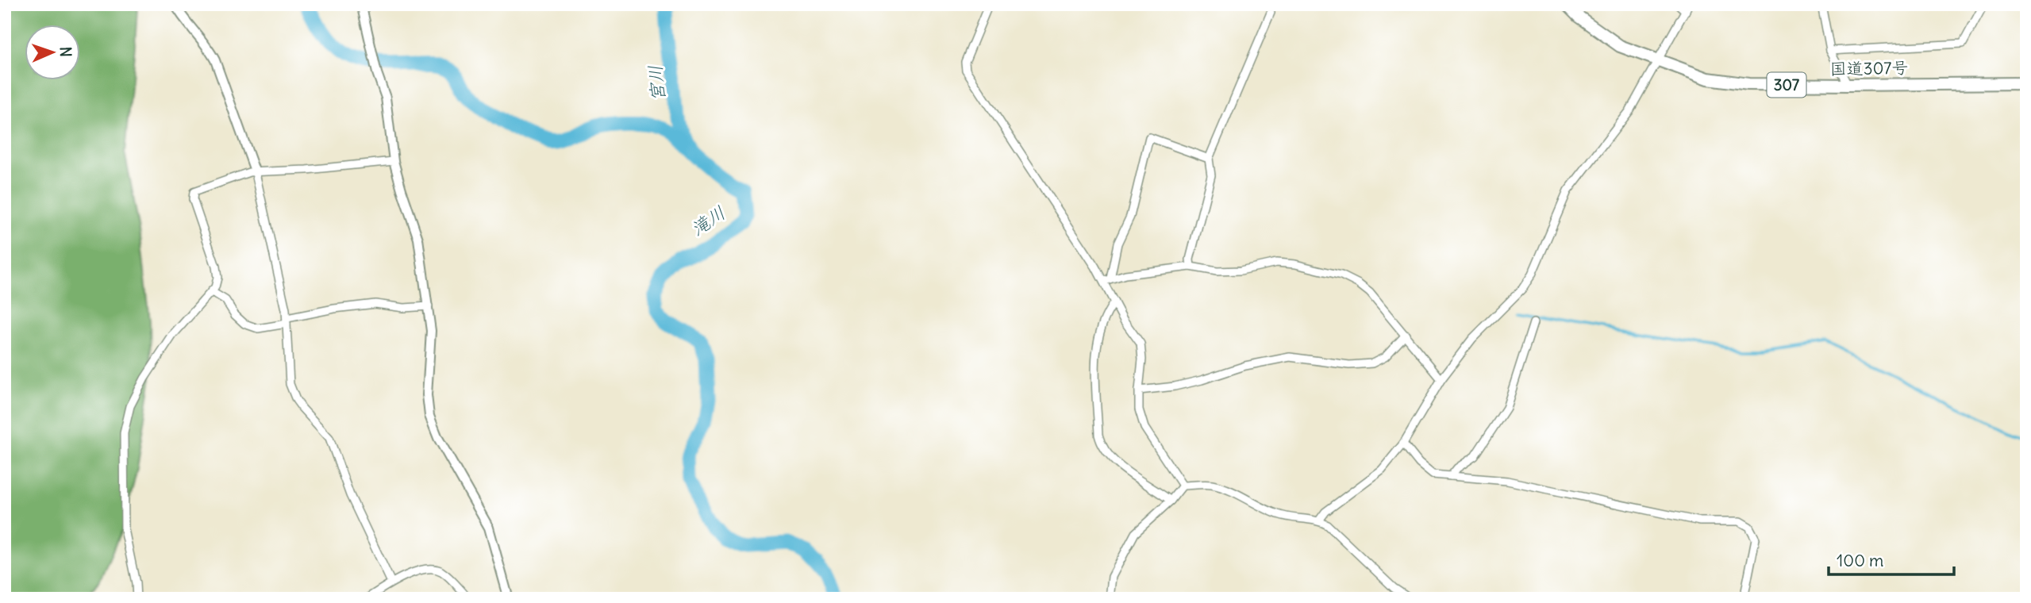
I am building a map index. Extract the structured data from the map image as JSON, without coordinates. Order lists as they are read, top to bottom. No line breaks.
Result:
{"streets":{"highway":["国道307号","307"]},"water":["宮川","滝川"],"scale_bar":"100 m","north":"right"}
